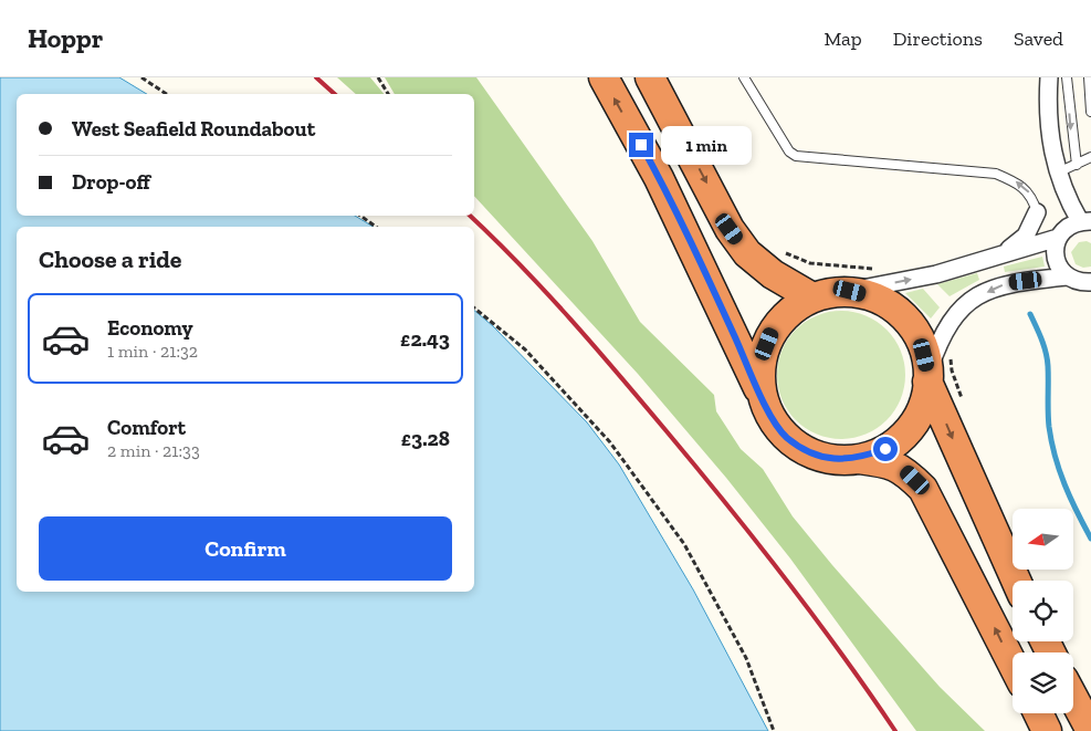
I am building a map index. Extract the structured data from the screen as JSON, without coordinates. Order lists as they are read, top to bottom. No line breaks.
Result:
{"north":"left","page":{"header":"Hoppr","nav":["Map","Directions","Saved"],"banner":["West Seafield Roundabout","Drop-off"],"bubble":"1 min","heading":"Choose a ride","list":[{"name":"Economy","note":"1 min · 21:32","value":"£2.43"},{"name":"Comfort","note":"2 min · 21:33","value":"£3.28"}],"buttons":"Confirm"}}
